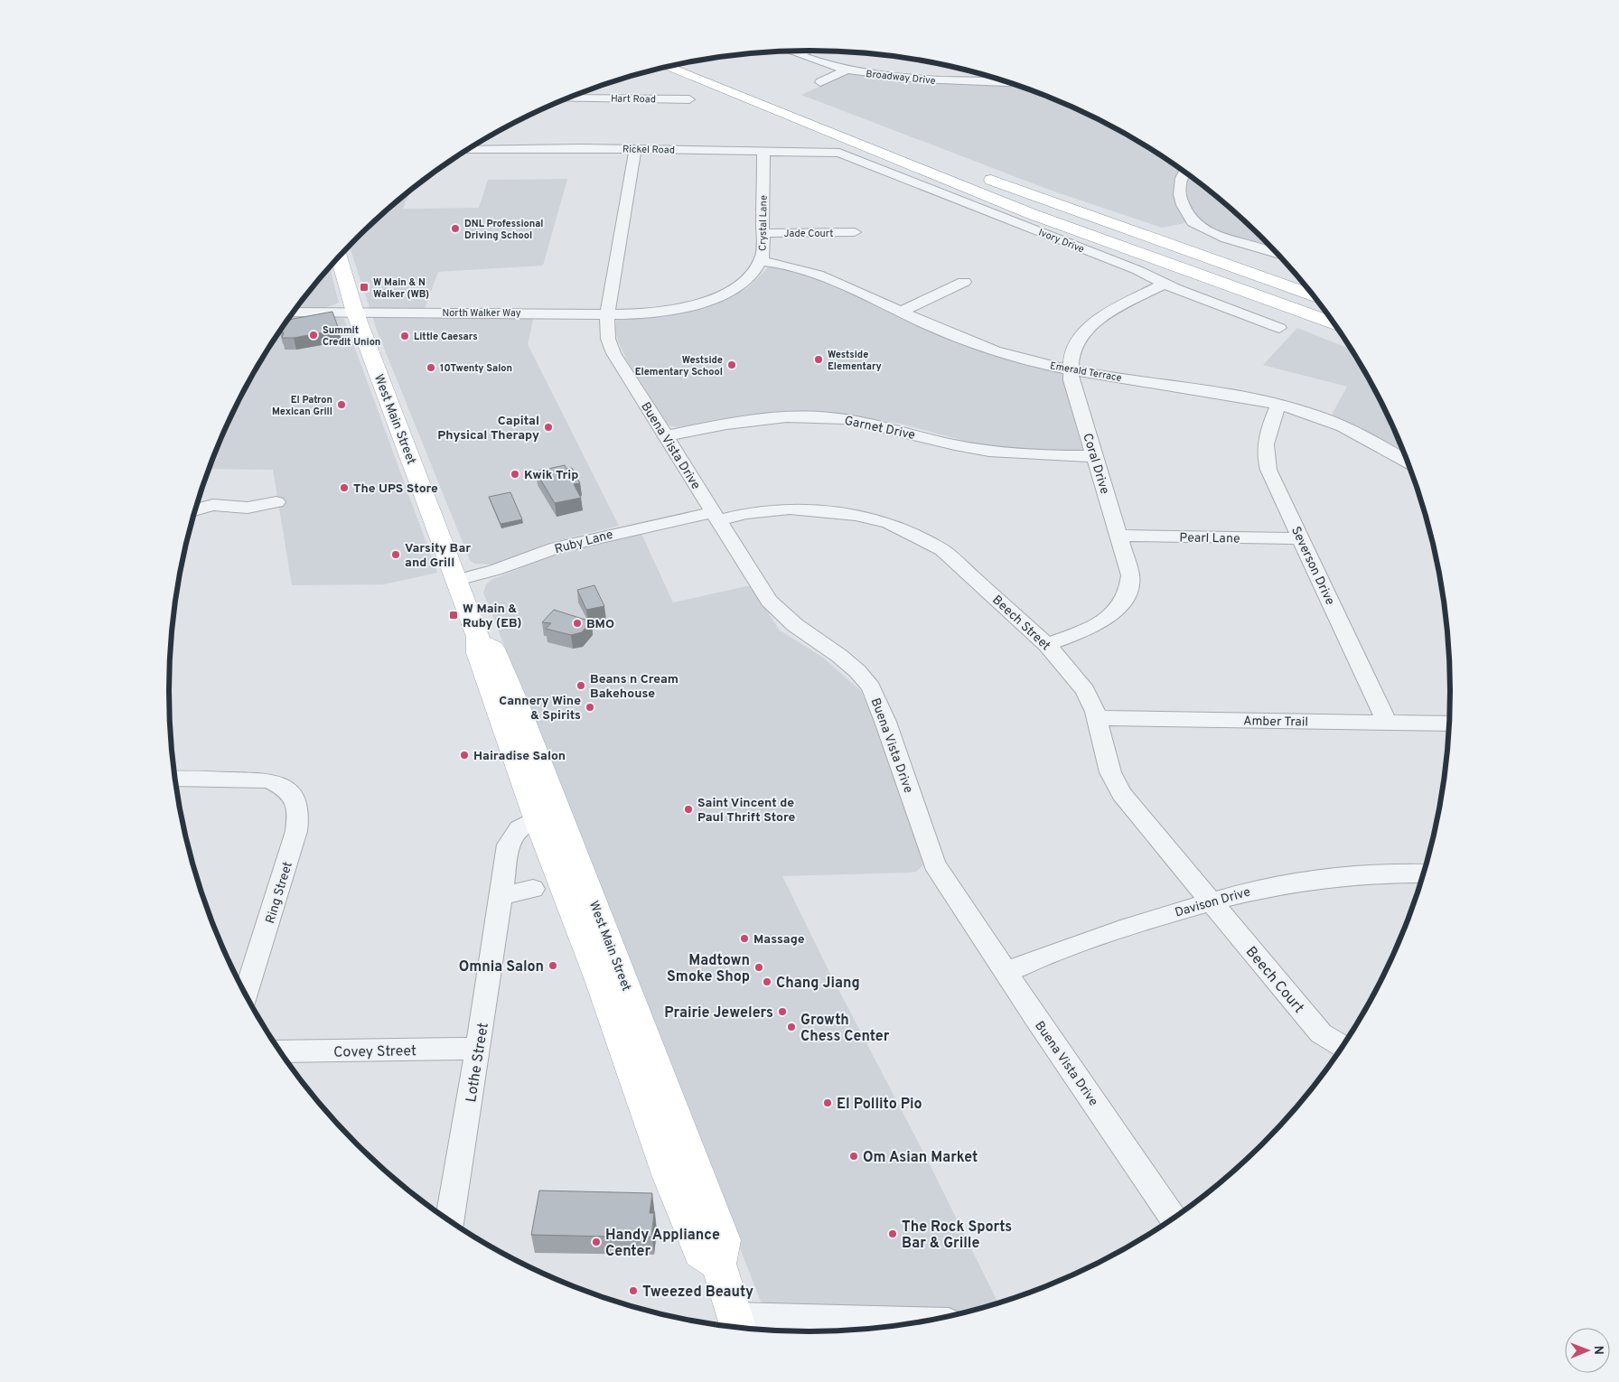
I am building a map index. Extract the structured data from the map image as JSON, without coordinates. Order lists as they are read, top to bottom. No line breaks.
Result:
{"streets":{"main road":["West Main Street"],"street":["Broadway Drive","Hart Road","Rickel Road","Crystal Lane","Jade Court","Ivory Drive","North Walker Way","Emerald Terrace","Garnet Drive","Buena Vista Drive","Coral Drive","Pearl Lane","Ruby Lane","Severson Drive","Beech Street","Amber Trail","Ring Street","Davison Drive","Beech Court","Covey Street","Lothe Street"]},"crossings":[["Rickel Road","Crystal Lane"],["Rickel Road","Ivory Drive"],["Rickel Road","Buena Vista Drive"],["Crystal Lane","Jade Court"],["Crystal Lane","North Walker Way"],["Crystal Lane","Emerald Terrace"],["Crystal Lane","Buena Vista Drive"],["Ivory Drive","Coral Drive"],["North Walker Way","West Main Street"],["North Walker Way","Buena Vista Drive"],["Emerald Terrace","Coral Drive"],["Emerald Terrace","Severson Drive"],["West Main Street","Ruby Lane"],["West Main Street","Lothe Street"],["Garnet Drive","Buena Vista Drive"],["Garnet Drive","Coral Drive"],["Buena Vista Drive","Ruby Lane"],["Buena Vista Drive","Beech Street"],["Buena Vista Drive","Davison Drive"],["Coral Drive","Pearl Lane"],["Coral Drive","Beech Street"],["Pearl Lane","Severson Drive"],["Ruby Lane","Beech Street"],["Severson Drive","Amber Trail"],["Beech Street","Amber Trail"],["Beech Street","Davison Drive"],["Beech Street","Beech Court"],["Davison Drive","Beech Court"],["Covey Street","Lothe Street"]],"places":{"other":["DNL Professional Driving School","Summit Credit Union","Little Caesars","Westside Elementary","Westside Elementary School","10Twenty Salon","El Patron Mexican Grill","Capital Physical Therapy","Kwik Trip","The UPS Store","Varsity Bar and Grill","BMO","Beans n Cream Bakehouse","Cannery Wine & Spirits","Hairadise Salon","Saint Vincent de Paul Thrift Store","Massage","Omnia Salon","Madtown Smoke Shop","Chang Jiang","Prairie Jewelers","Growth Chess Center","El Pollito Pio","Om Asian Market","The Rock Sports Bar & Grille","Handy Appliance Center","Tweezed Beauty"],"transit":["W Main & N Walker (WB)","W Main & Ruby (EB)"]},"north":"right"}
